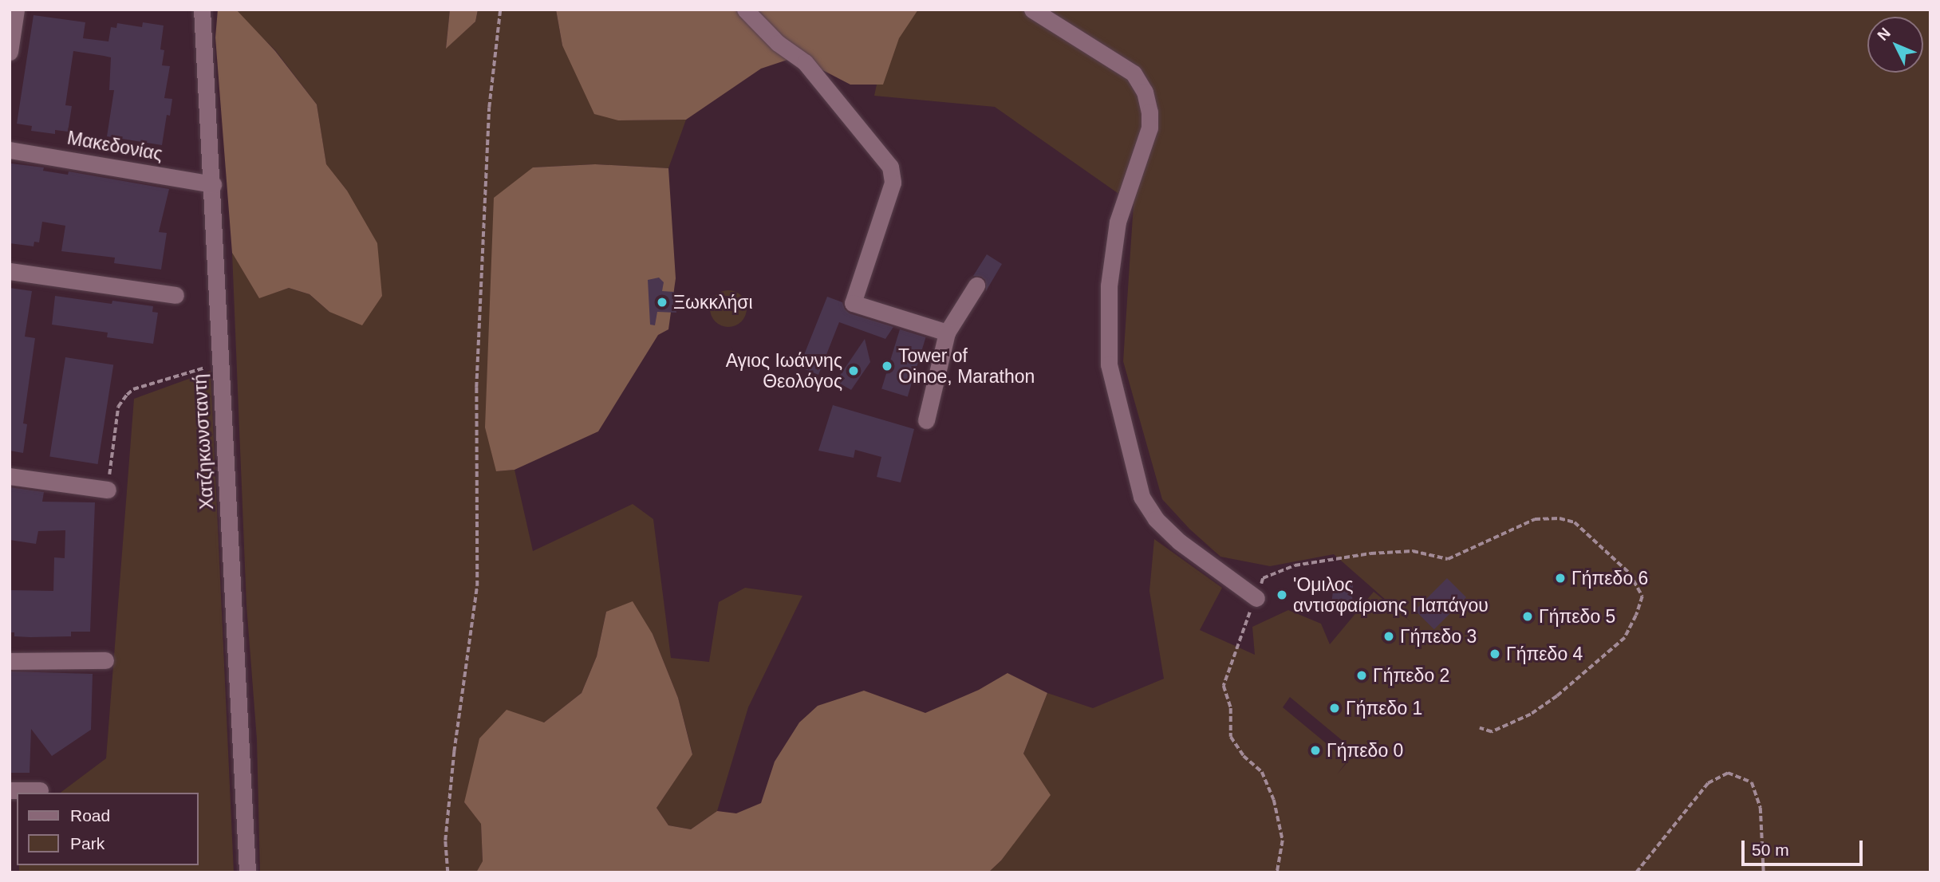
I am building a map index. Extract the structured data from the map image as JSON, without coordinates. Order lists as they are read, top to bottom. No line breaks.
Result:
{"streets":{"street":["Μακεδονίας","Χατζηκωνσταντή"]},"crossings":[["Μακεδονίας","Χατζηκωνσταντή"]],"places":["Ξωκκλήσι","Tower of Oinoe, Marathon","Αγιος Ιωάννης Θεολόγος","Γήπεδο 6","'Ομιλος αντισφαίρισης Παπάγου","Γήπεδο 5","Γήπεδο 3","Γήπεδο 4","Γήπεδο 2","Γήπεδο 1","Γήπεδο 0"],"legend":["Road","Park"],"scale_bar":"50 m","north":"top left"}
